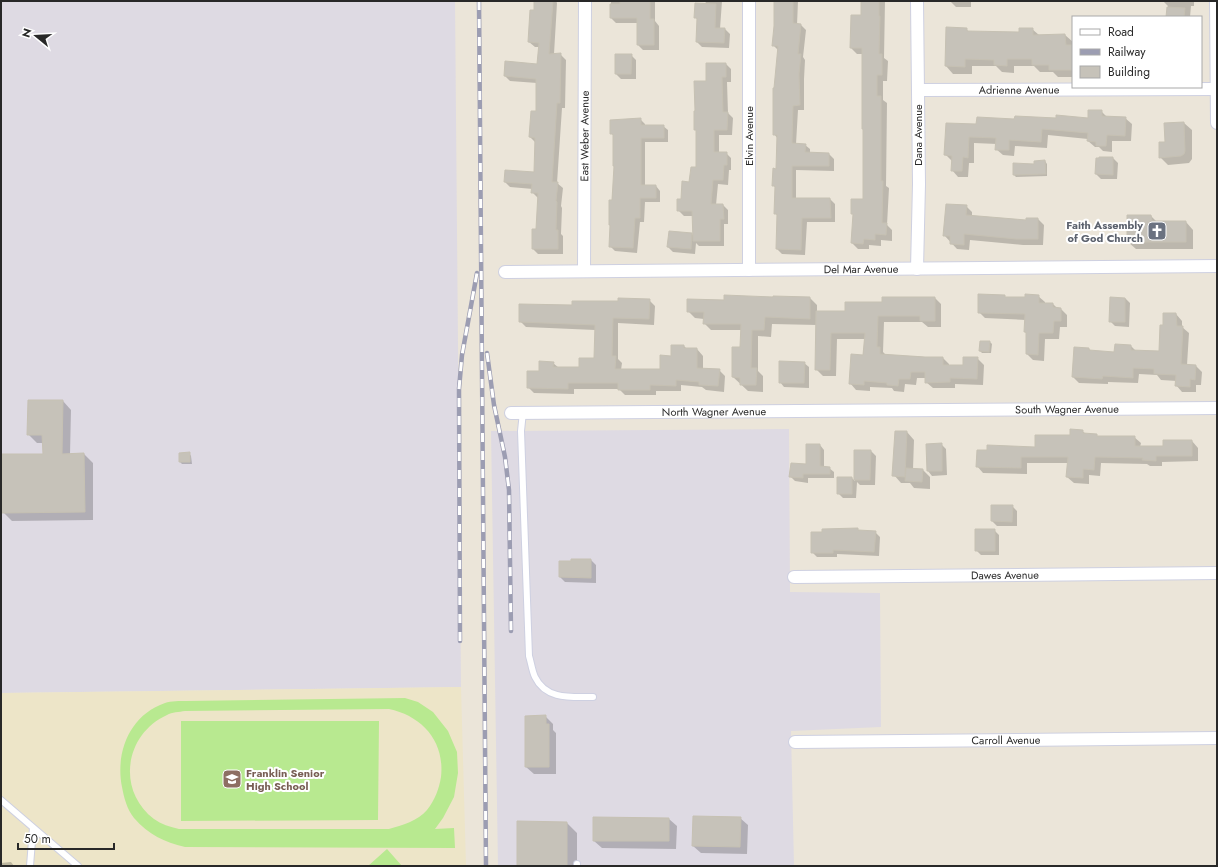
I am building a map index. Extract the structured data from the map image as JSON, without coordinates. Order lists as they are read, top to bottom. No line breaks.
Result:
{"streets":{"street":["Adrienne Avenue","Dana Avenue","East Weber Avenue","Elvin Avenue","Del Mar Avenue","South Wagner Avenue","North Wagner Avenue","Dawes Avenue","Carroll Avenue"]},"crossings":[["Adrienne Avenue","Dana Avenue"],["Dana Avenue","Del Mar Avenue"],["East Weber Avenue","Del Mar Avenue"],["Elvin Avenue","Del Mar Avenue"],["South Wagner Avenue","North Wagner Avenue"]],"places":{"church":["Faith Assembly of God Church"],"school or university":["Franklin Senior High School"]},"legend":["Road","Railway","Building"],"scale_bar":"50 m","north":"left"}
